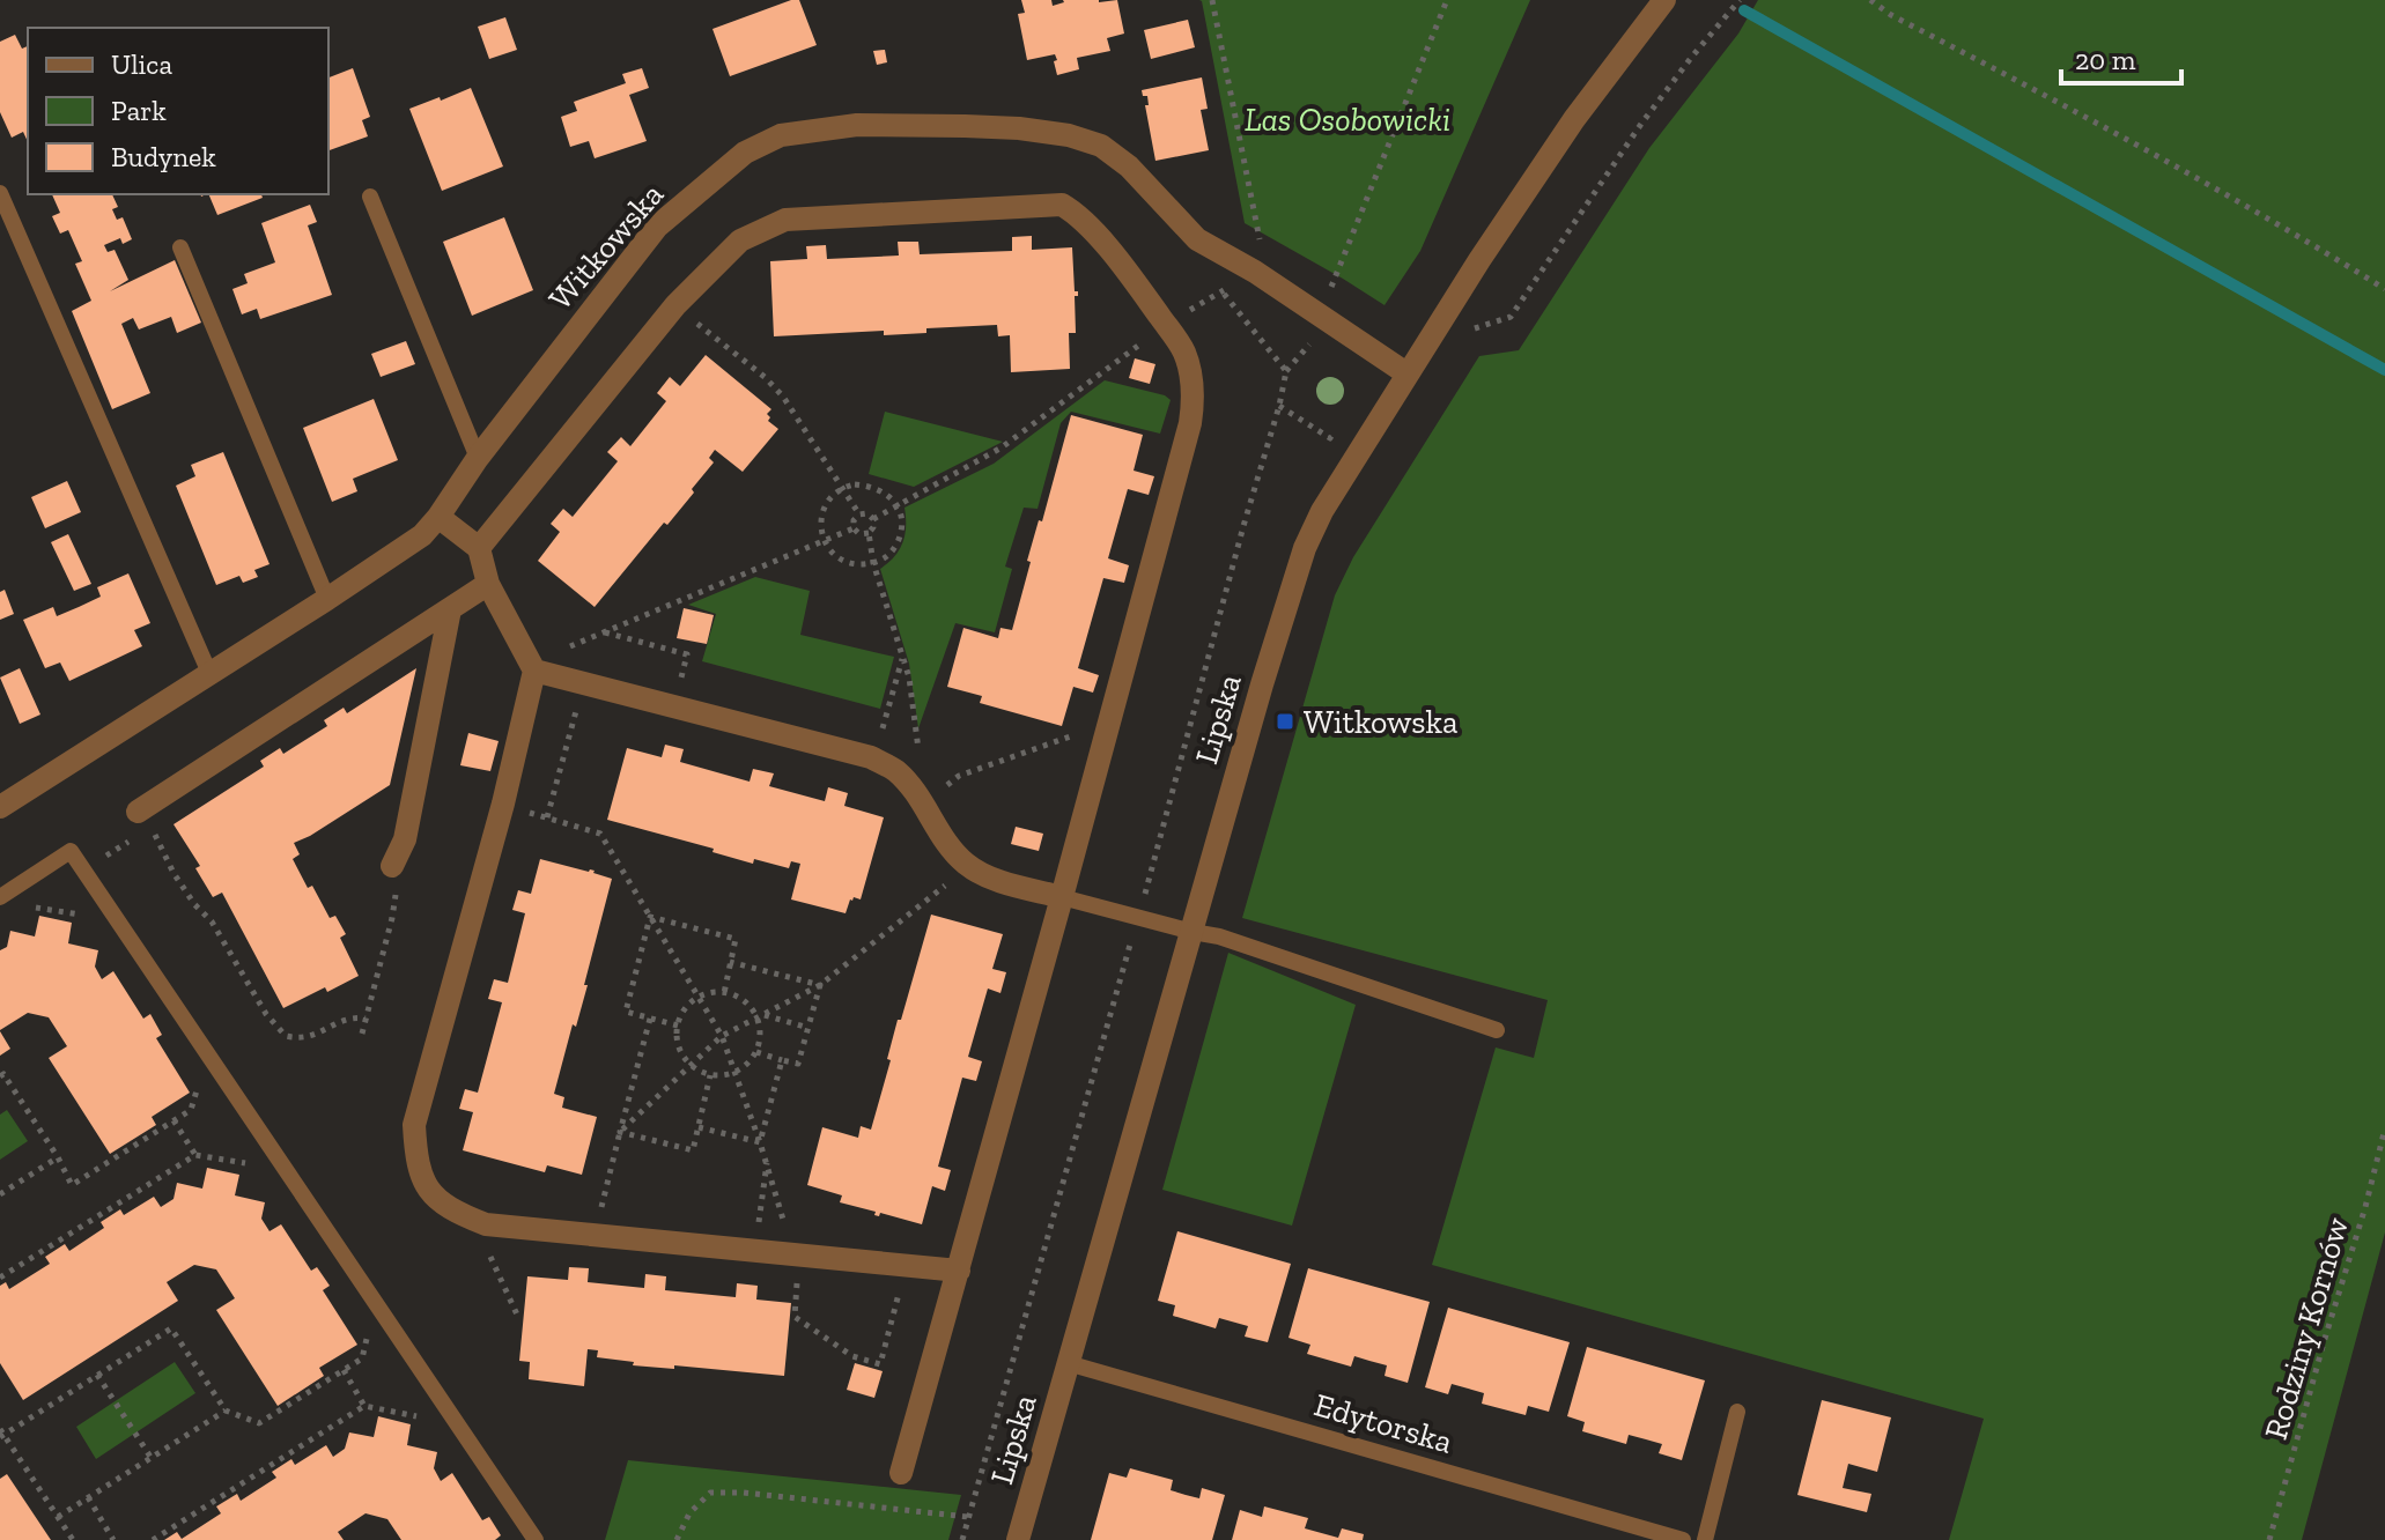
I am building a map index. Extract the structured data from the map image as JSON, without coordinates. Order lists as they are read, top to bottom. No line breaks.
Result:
{"streets":{"street":["Witkowska","Lipska"],"lane":["Edytorska"],"path":["Rodziny Kornów"]},"crossings":[["Witkowska","Lipska"],["Lipska","Edytorska"]],"parks":["Las Osobowicki"],"places":{"transit":["Witkowska"]},"legend":["Ulica","Park","Budynek"],"scale_bar":"20 m"}
